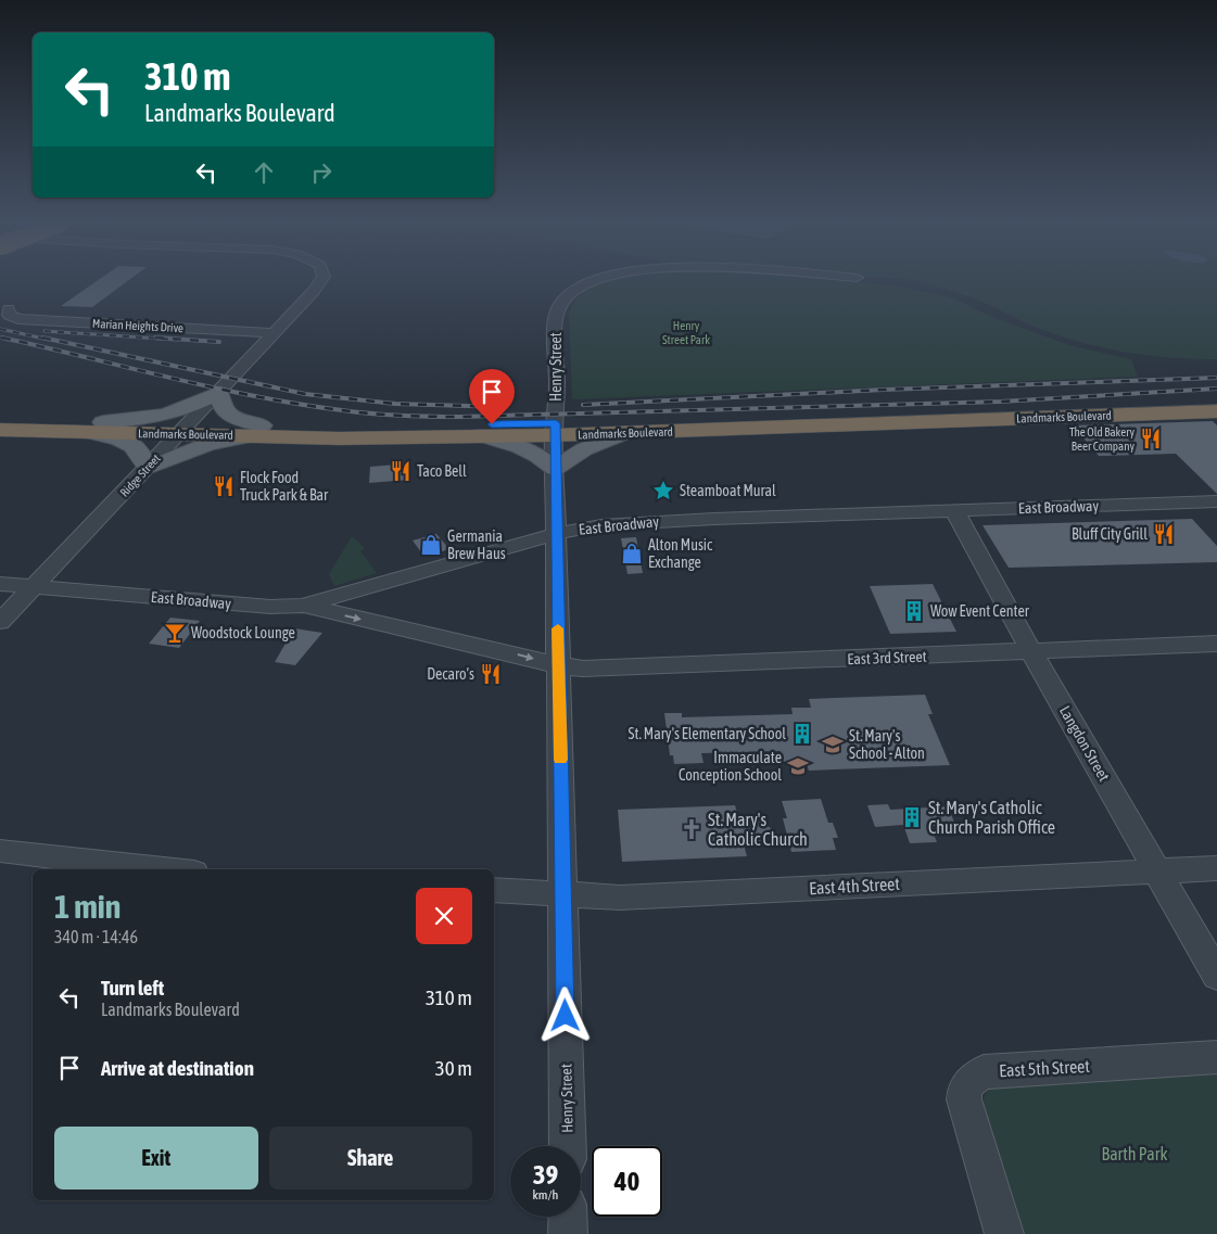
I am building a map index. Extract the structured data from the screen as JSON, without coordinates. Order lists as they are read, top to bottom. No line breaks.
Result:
{"streets":{"highway":["Landmarks Boulevard"],"street":["Marian Heights Drive","Henry Street","Ridge Street","East Broadway","East 3rd Street","Langdon Street","East 4th Street","East 5th Street"]},"crossings":[["Marian Heights Drive","Ridge Street"],["Henry Street","Landmarks Boulevard"],["Henry Street","East Broadway"],["Henry Street","East 3rd Street"],["Henry Street","East 4th Street"],["Landmarks Boulevard","Ridge Street"],["Ridge Street","East Broadway"],["East Broadway","East 3rd Street"],["East Broadway","Langdon Street"],["East 3rd Street","Langdon Street"],["Langdon Street","East 4th Street"]],"parks":["Henry Street Park","Barth Park"],"places":{"restaurant":["The Old Bakery Beer Company","Taco Bell","Flock Food Truck Park & Bar","Bluff City Grill","Decaro’s"],"place":["Steamboat Mural"],"shop":["Germania Brew Haus","Alton Music Exchange"],"building":["Wow Event Center","St. Mary's Elementary School","St. Mary's Catholic Church Parish Office"],"bar":["Woodstock Lounge"],"school or university":["St. Mary's School - Alton","Immaculate Conception School"],"church":["St. Mary's Catholic Church"]},"page":{"turn":["310 m","Landmarks Boulevard"],"heading":["1 min","340 m · 14:46"],"list":[{"name":"Turn left","note":"Landmarks Boulevard","value":"310 m"},{"name":"Arrive at destination","value":"30 m"}],"buttons":["Exit","Share"],"speed":"39 km/h","limit":"40"}}
